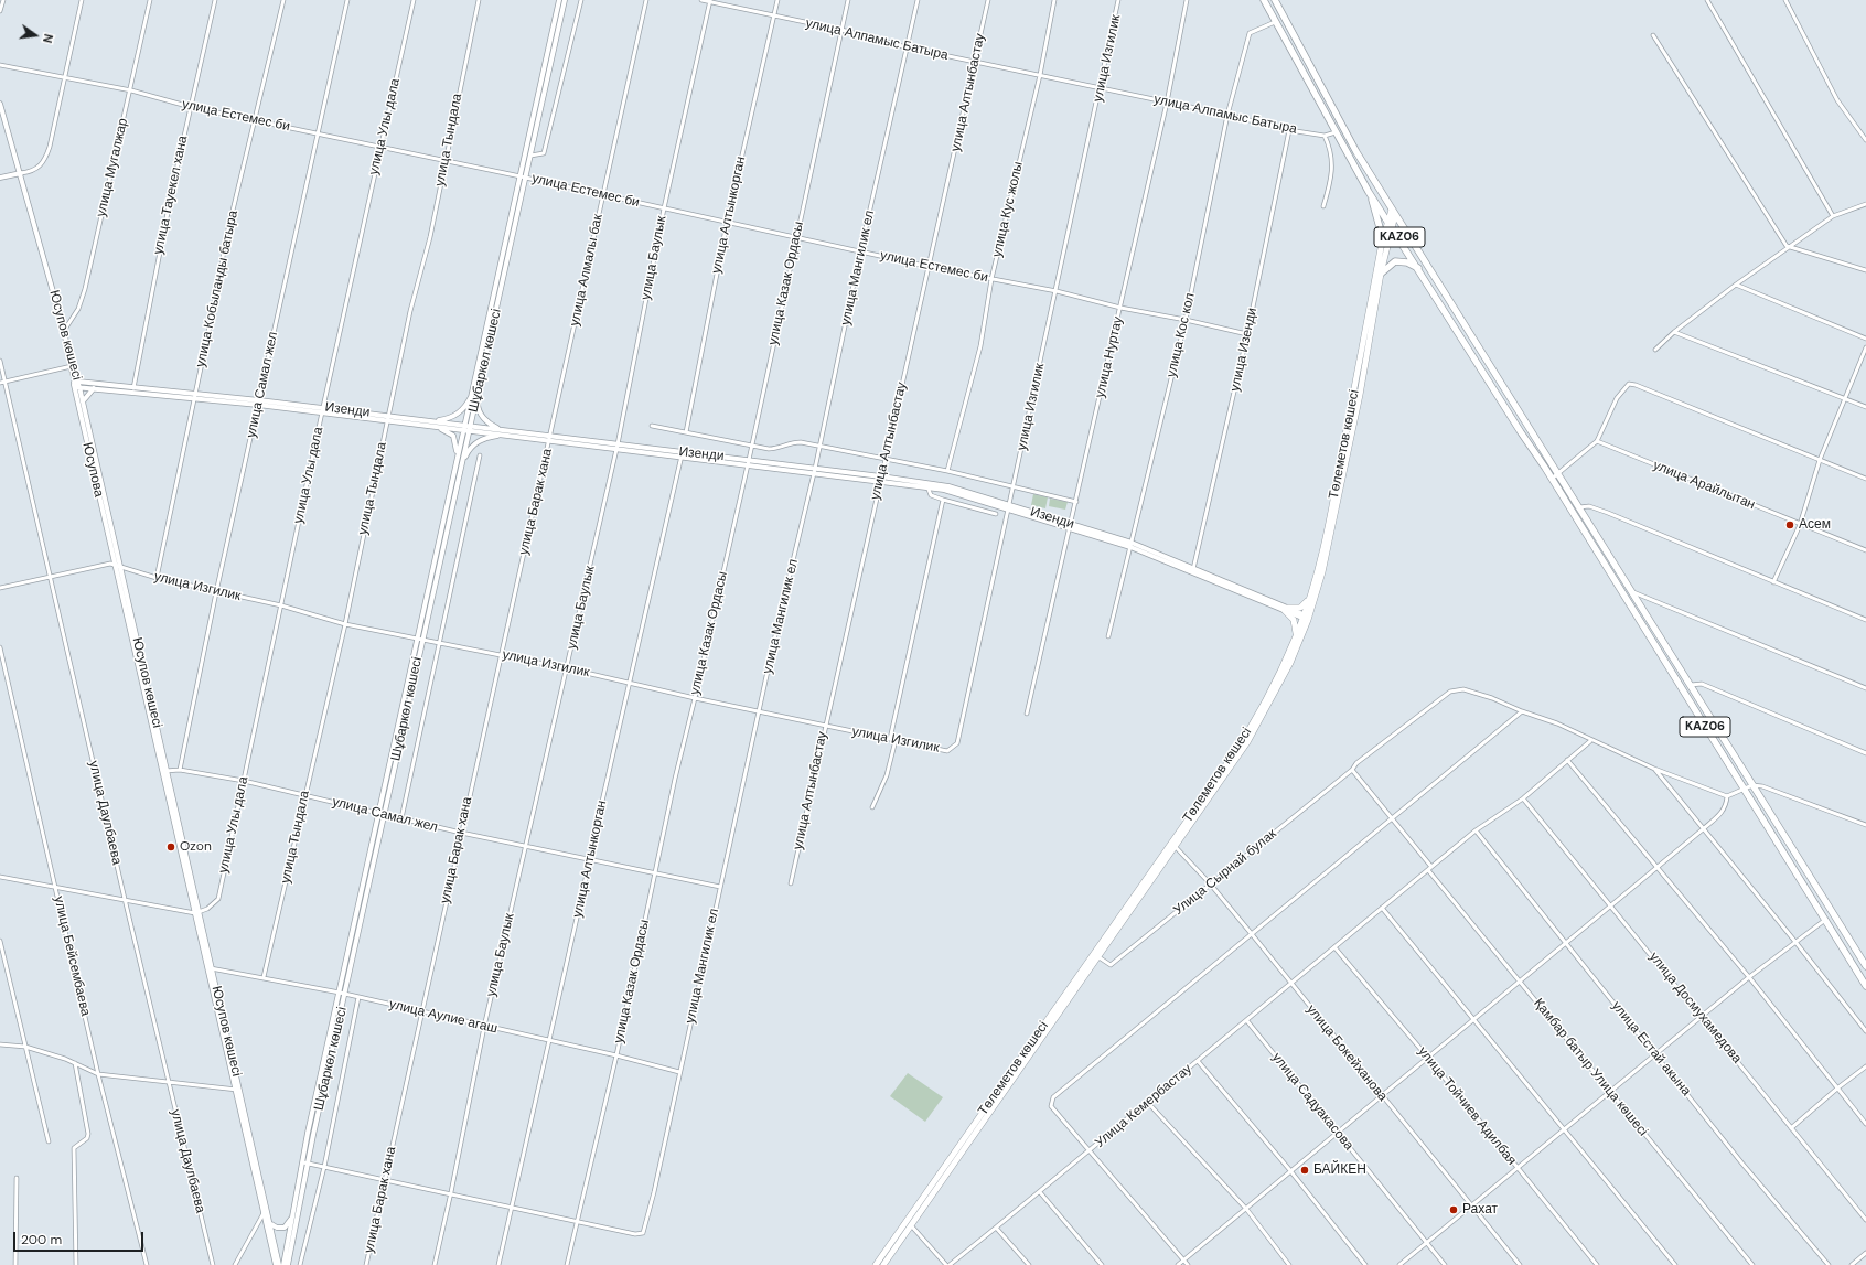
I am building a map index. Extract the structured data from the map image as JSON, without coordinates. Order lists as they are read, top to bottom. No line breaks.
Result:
{"streets":{"highway":["KАZ06"],"main road":["Төлеметов көшесі"],"street":["улица Алпамыс Батыра","улица Изгилик","улица Алтынбастау","улица Естемес би","улица Улы дала","улица Тындала","улица Мугалжар","улица Тауекел хана","улица Кус жолы","улица Алтынкорган","улица Баулык","улица Мангилик ел","улица Алмалы бак","улица Казак Ордасы","улица Кобыланды батыра","Юсупов көшесі","улица Кос кол","улица Изенди","улица Нуртау","Шұбаркөл көшесі","улица Самал жел","Изенди","Юсупова","улица Арайлытан","улица Барак хана","улица Даулбаева","Улица Сырнай булак","улица Бейсембаева","улица Досмухамедова","улица Аулие агаш","улица Естай акына","улица Бокейханова","Қамбар батыр Улица көшесі","улица Садуакасова","Улица Кемербастау","улица Тойчиев Адилбая"]},"crossings":[["улица Алпамыс Батыра","улица Изгилик"],["улица Алпамыс Батыра","улица Алтынбастау"],["улица Алпамыс Батыра","улица Кус жолы"],["улица Алпамыс Батыра","улица Алтынкорган"],["улица Алпамыс Батыра","KАZ06"],["улица Алпамыс Батыра","улица Баулык"],["улица Алпамыс Батыра","улица Мангилик ел"],["улица Алпамыс Батыра","улица Казак Ордасы"],["улица Алпамыс Батыра","улица Кос кол"],["улица Алпамыс Батыра","улица Изенди"],["улица Алпамыс Батыра","улица Нуртау"],["улица Изгилик","улица Алтынбастау"],["улица Изгилик","улица Естемес би"],["улица Изгилик","улица Улы дала"],["улица Изгилик","улица Тындала"],["улица Изгилик","улица Алтынкорган"],["улица Изгилик","улица Баулык"],["улица Изгилик","улица Мангилик ел"],["улица Изгилик","улица Казак Ордасы"],["улица Изгилик","улица Кобыланды батыра"],["улица Изгилик","Юсупов көшесі"],["улица Изгилик","Шұбаркөл көшесі"],["улица Изгилик","улица Самал жел"],["улица Изгилик","Изенди"],["улица Изгилик","Юсупова"],["улица Изгилик","улица Барак хана"],["улица Алтынбастау","улица Естемес би"],["улица Алтынбастау","Изенди"],["улица Естемес би","улица Улы дала"],["улица Естемес би","улица Тындала"],["улица Естемес би","улица Мугалжар"],["улица Естемес би","улица Тауекел хана"],["улица Естемес би","улица Кус жолы"],["улица Естемес би","улица Алтынкорган"],["улица Естемес би","улица Баулык"],["улица Естемес би","улица Мангилик ел"],["улица Естемес би","улица Алмалы бак"],["улица Естемес би","улица Казак Ордасы"],["улица Естемес би","улица Кобыланды батыра"],["улица Естемес би","улица Кос кол"],["улица Естемес би","улица Изенди"],["улица Естемес би","улица Нуртау"],["улица Естемес би","Шұбаркөл көшесі"],["улица Естемес би","улица Самал жел"],["улица Улы дала","Юсупов көшесі"],["улица Улы дала","улица Самал жел"],["улица Улы дала","Изенди"],["улица Тындала","улица Самал жел"],["улица Тындала","Изенди"],["улица Тындала","улица Аулие агаш"],["улица Мугалжар","Юсупов көшесі"],["улица Тауекел хана","Изенди"],["улица Алтынкорган","улица Самал жел"],["улица Алтынкорган","Изенди"],["улица Алтынкорган","улица Аулие агаш"],["KАZ06","улица Кос кол"],["KАZ06","Төлеметов көшесі"],["улица Баулык","улица Самал жел"],["улица Баулык","Изенди"],["улица Баулык","улица Аулие агаш"],["улица Мангилик ел","улица Казак Ордасы"],["улица Мангилик ел","улица Самал жел"],["улица Мангилик ел","Изенди"],["улица Мангилик ел","улица Аулие агаш"],["улица Алмалы бак","Изенди"],["улица Алмалы бак","улица Барак хана"],["улица Казак Ордасы","улица Самал жел"],["улица Казак Ордасы","Изенди"],["улица Казак Ордасы","улица Аулие агаш"],["улица Кобыланды батыра","Изенди"],["Юсупов көшесі","улица Самал жел"],["Юсупов көшесі","Изенди"],["Юсупов көшесі","Юсупова"],["Юсупов көшесі","улица Аулие агаш"],["улица Кос кол","Изенди"],["улица Изенди","Изенди"],["улица Нуртау","Изенди"],["Шұбаркөл көшесі","улица Самал жел"],["Шұбаркөл көшесі","Изенди"],["Шұбаркөл көшесі","улица Аулие агаш"],["улица Самал жел","Изенди"],["улица Самал жел","улица Барак хана"],["Изенди","Төлеметов көшесі"],["Изенди","Юсупова"],["Изенди","улица Барак хана"],["Төлеметов көшесі","Улица Сырнай булак"],["Төлеметов көшесі","улица Бокейханова"],["улица Барак хана","улица Аулие агаш"],["Улица Сырнай булак","улица Бокейханова"],["Улица Сырнай булак","Улица Кемербастау"],["улица Досмухамедова","Улица Кемербастау"],["улица Естай акына","Улица Кемербастау"],["улица Бокейханова","Улица Кемербастау"],["Қамбар батыр Улица көшесі","Улица Кемербастау"],["улица Садуакасова","Улица Кемербастау"],["Улица Кемербастау","улица Тойчиев Адилбая"]],"places":["Асем","Ozon","БАЙКЕН","Рахат"],"scale_bar":"200 m","north":"right"}
